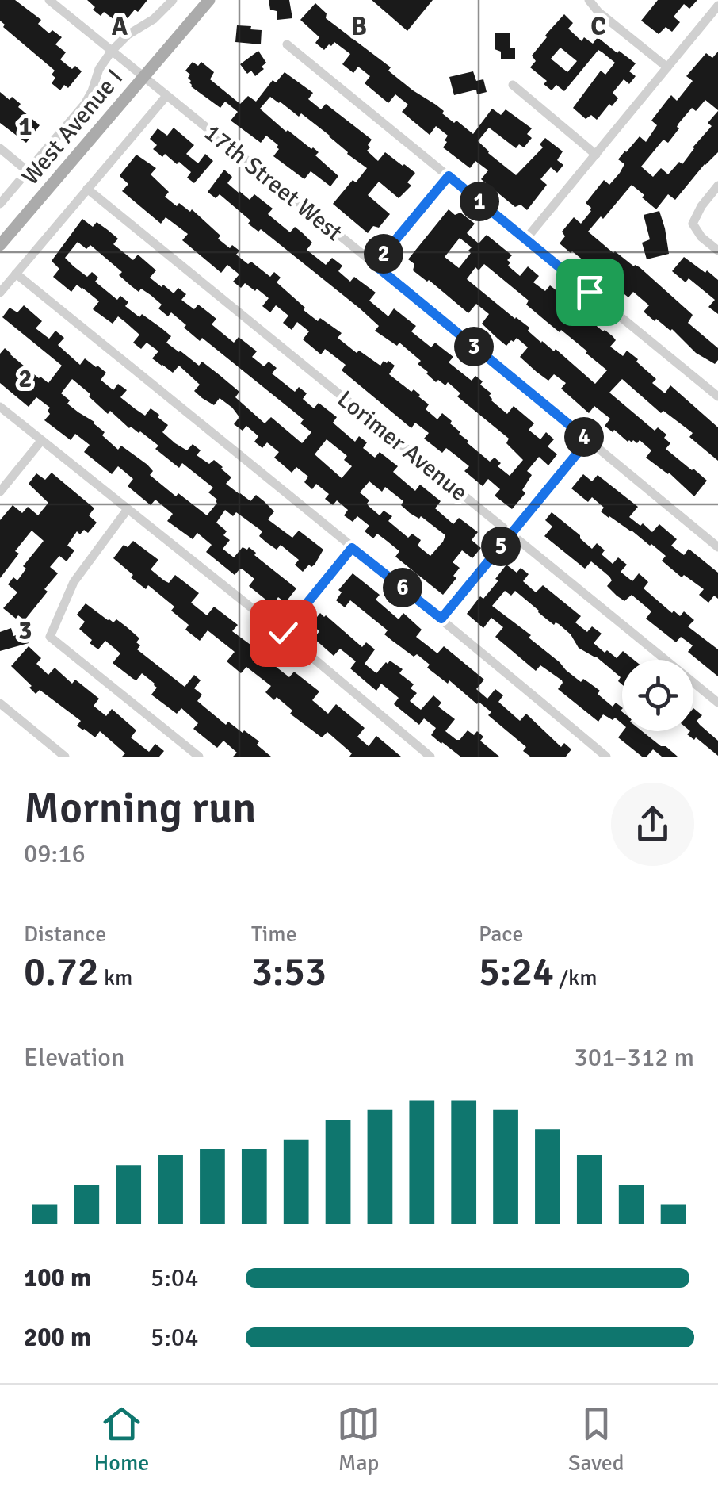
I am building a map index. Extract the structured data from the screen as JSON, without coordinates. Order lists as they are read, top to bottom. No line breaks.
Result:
{"streets":{"main road":["West Avenue I"],"street":["17th Street West","Lorimer Avenue"]},"crossings":[["West Avenue I","17th Street West"]],"page":{"pins":["1","2","3","4","5","6"],"heading":["Morning run","09:16"],"stats":[["Distance","0.72 km"],["Time","3:53"],["Pace","5:24 /km"]],"chart":["Elevation","301–312 m"],"list":[{"name":"100 m","note":"5:04"},{"name":"200 m","note":"5:04"}],"tabs":["Home","Map","Saved"]},"grid":{"columns":["A","B","C"],"rows":["1","2","3"]}}
